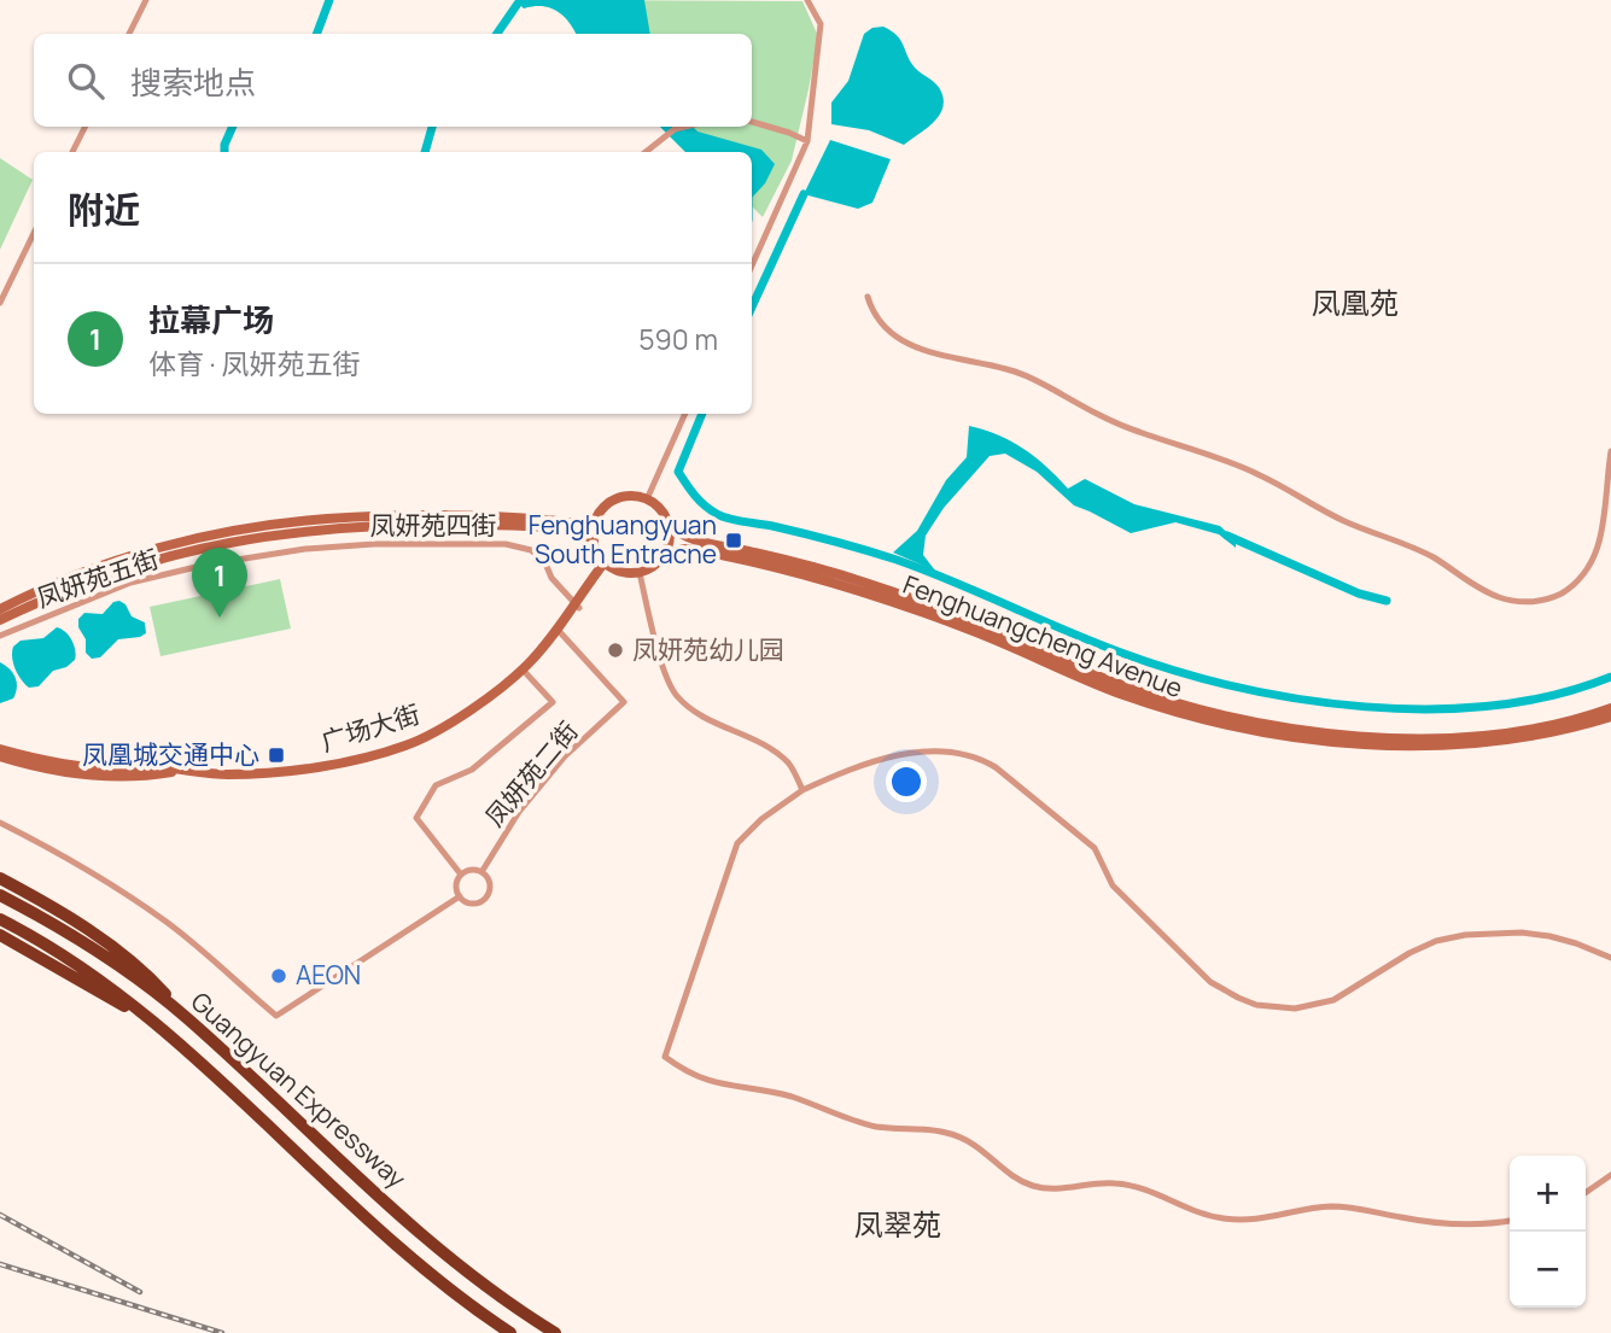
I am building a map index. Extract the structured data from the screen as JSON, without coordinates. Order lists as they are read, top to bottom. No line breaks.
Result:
{"streets":{"highway":["Guangyuan Expressway"],"main road":["Fenghuangcheng Avenue","广场大街"],"street":["凤妍苑四街","凤妍苑五街","凤妍苑二街"]},"crossings":[["凤妍苑四街","凤妍苑五街"],["凤妍苑四街","广场大街"],["Fenghuangcheng Avenue","广场大街"],["广场大街","凤妍苑二街"]],"districts":["凤凰苑","凤翠苑"],"places":{"transit":["Fenghuangyuan South Entracne","凤凰城交通中心"],"other":["凤妍苑幼儿园","AEON"]},"page":{"search":"搜索地点","heading":"附近","list":[{"mark":"1","name":"拉幕广场","note":"体育 · 凤妍苑五街","value":"590 m"}],"pins":"1","map_buttons":["+","−"]}}
